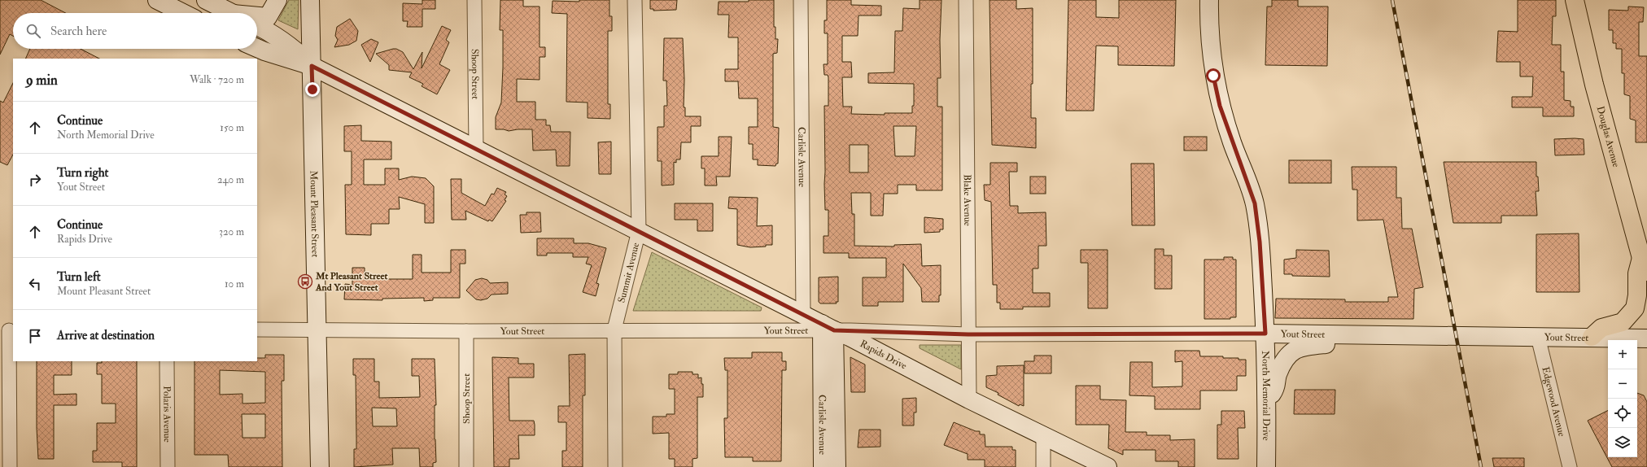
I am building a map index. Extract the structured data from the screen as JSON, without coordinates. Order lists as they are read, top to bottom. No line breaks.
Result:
{"streets":{"main road":["Douglas Avenue"],"street":["Shoop Street","Carlisle Avenue","Blake Avenue","Mount Pleasant Street","Summit Avenue","Yout Street","Rapids Drive","North Memorial Drive","Edgewood Avenue","Polaris Avenue"]},"crossings":[["Shoop Street","Yout Street"],["Shoop Street","Rapids Drive"],["Carlisle Avenue","Yout Street"],["Carlisle Avenue","Rapids Drive"],["Blake Avenue","Yout Street"],["Blake Avenue","Rapids Drive"],["Mount Pleasant Street","Yout Street"],["Mount Pleasant Street","Rapids Drive"],["Summit Avenue","Yout Street"],["Summit Avenue","Rapids Drive"],["Yout Street","Rapids Drive"],["Yout Street","North Memorial Drive"],["Yout Street","Edgewood Avenue"]],"places":{"bus stop":["Mt Pleasant Street And Yout Street"]},"page":{"search":"Search here","heading":["9 min","Walk · 720 m"],"list":[["Continue","North Memorial Drive","150 m"],["Turn right","Yout Street","240 m"],["Continue","Rapids Drive","320 m"],["Turn left","Mount Pleasant Street","10 m"],"Arrive at destination"],"map_buttons":["+","−"]}}
